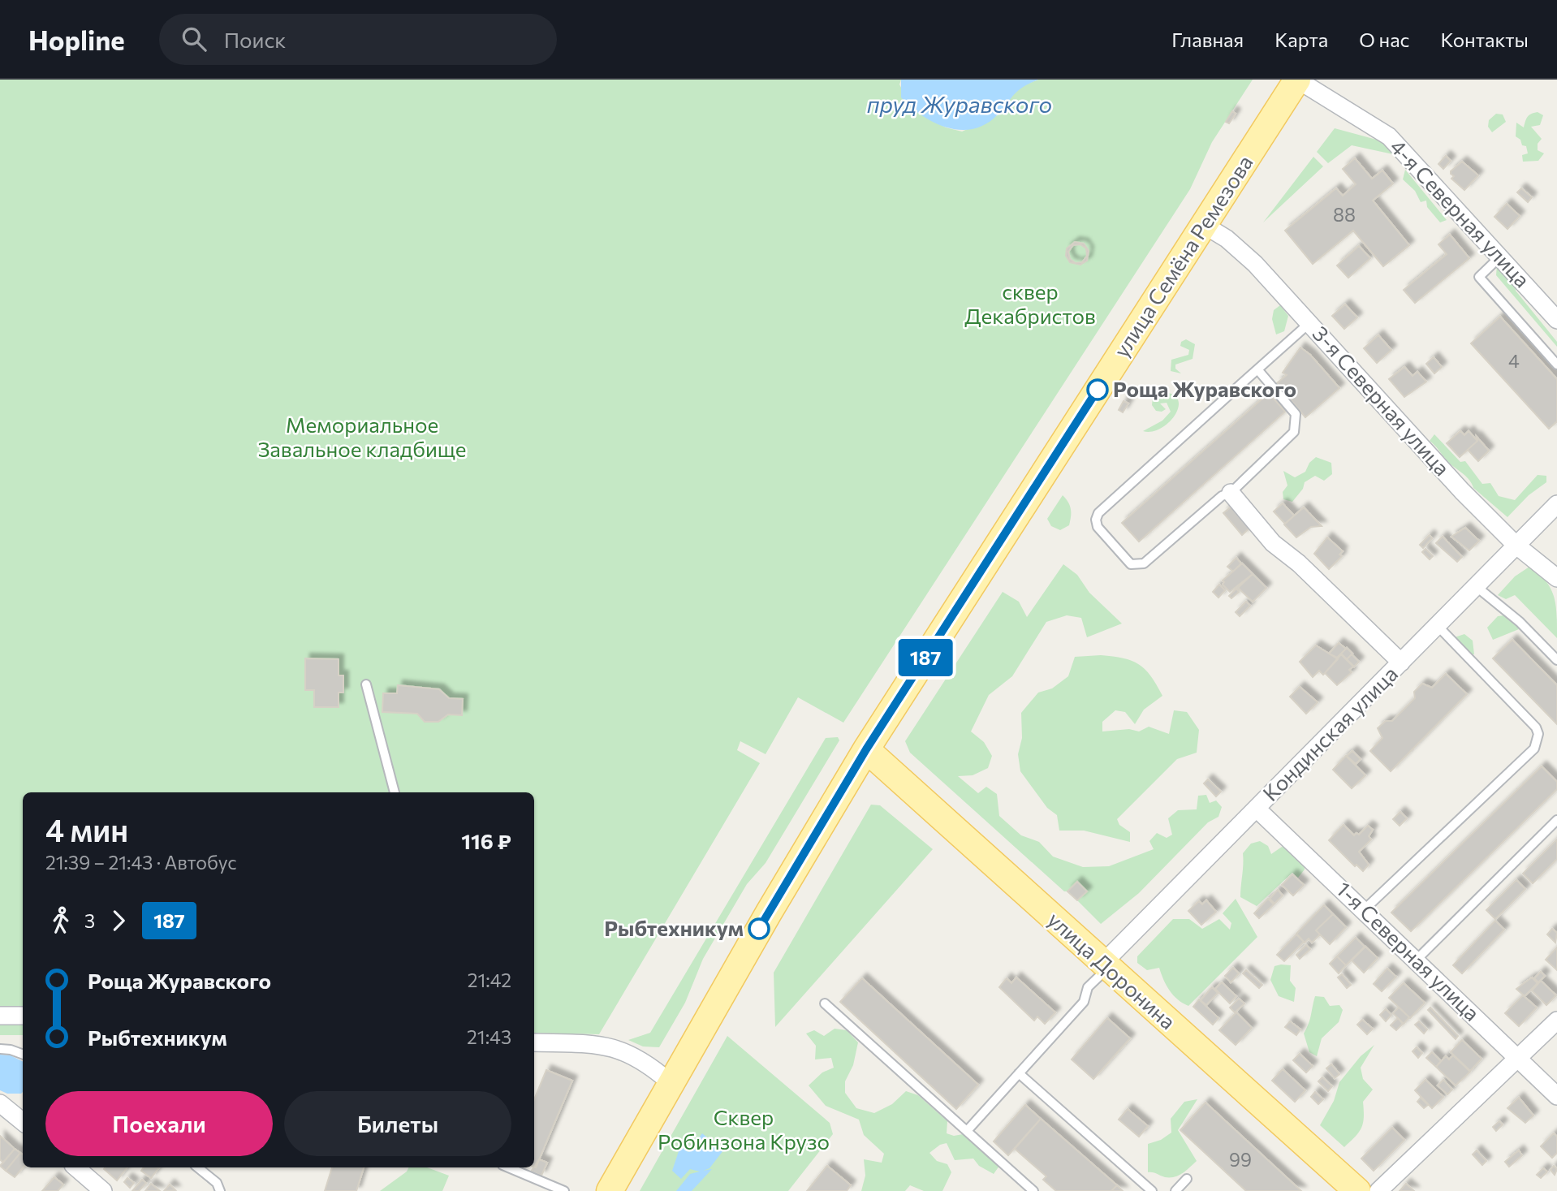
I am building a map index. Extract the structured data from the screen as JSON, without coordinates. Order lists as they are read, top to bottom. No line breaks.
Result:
{"streets":{"main road":["улица Семёна Ремезова","улица Доронина"],"street":["4-я Северная улица","3-я Северная улица","Кондинская улица","1-я Северная улица"]},"crossings":[["4-я Северная улица","улица Семёна Ремезова"],["улица Семёна Ремезова","3-я Северная улица"],["улица Семёна Ремезова","улица Доронина"],["3-я Северная улица","Кондинская улица"],["Кондинская улица","1-я Северная улица"],["Кондинская улица","улица Доронина"]],"water":["пруд Журавского"],"parks":["сквер Декабристов","Мемориальное Завальное кладбище","Сквер Робинзона Крузо"],"places":["Роща Журавского","Рыбтехникум"],"lines":["bus line 187"],"house_numbers":["88","4","99"],"page":{"header":"Hopline","search":"Поиск","nav":["Главная","Карта","О нас","Контакты"],"on_map":"187","heading":["4 мин","21:39 – 21:43 · Автобус","116 ₽"],"legs":["3","187"],"list":[{"name":"Роща Журавского","value":"21:42"},{"name":"Рыбтехникум","value":"21:43"}],"buttons":["Поехали","Билеты"]}}
